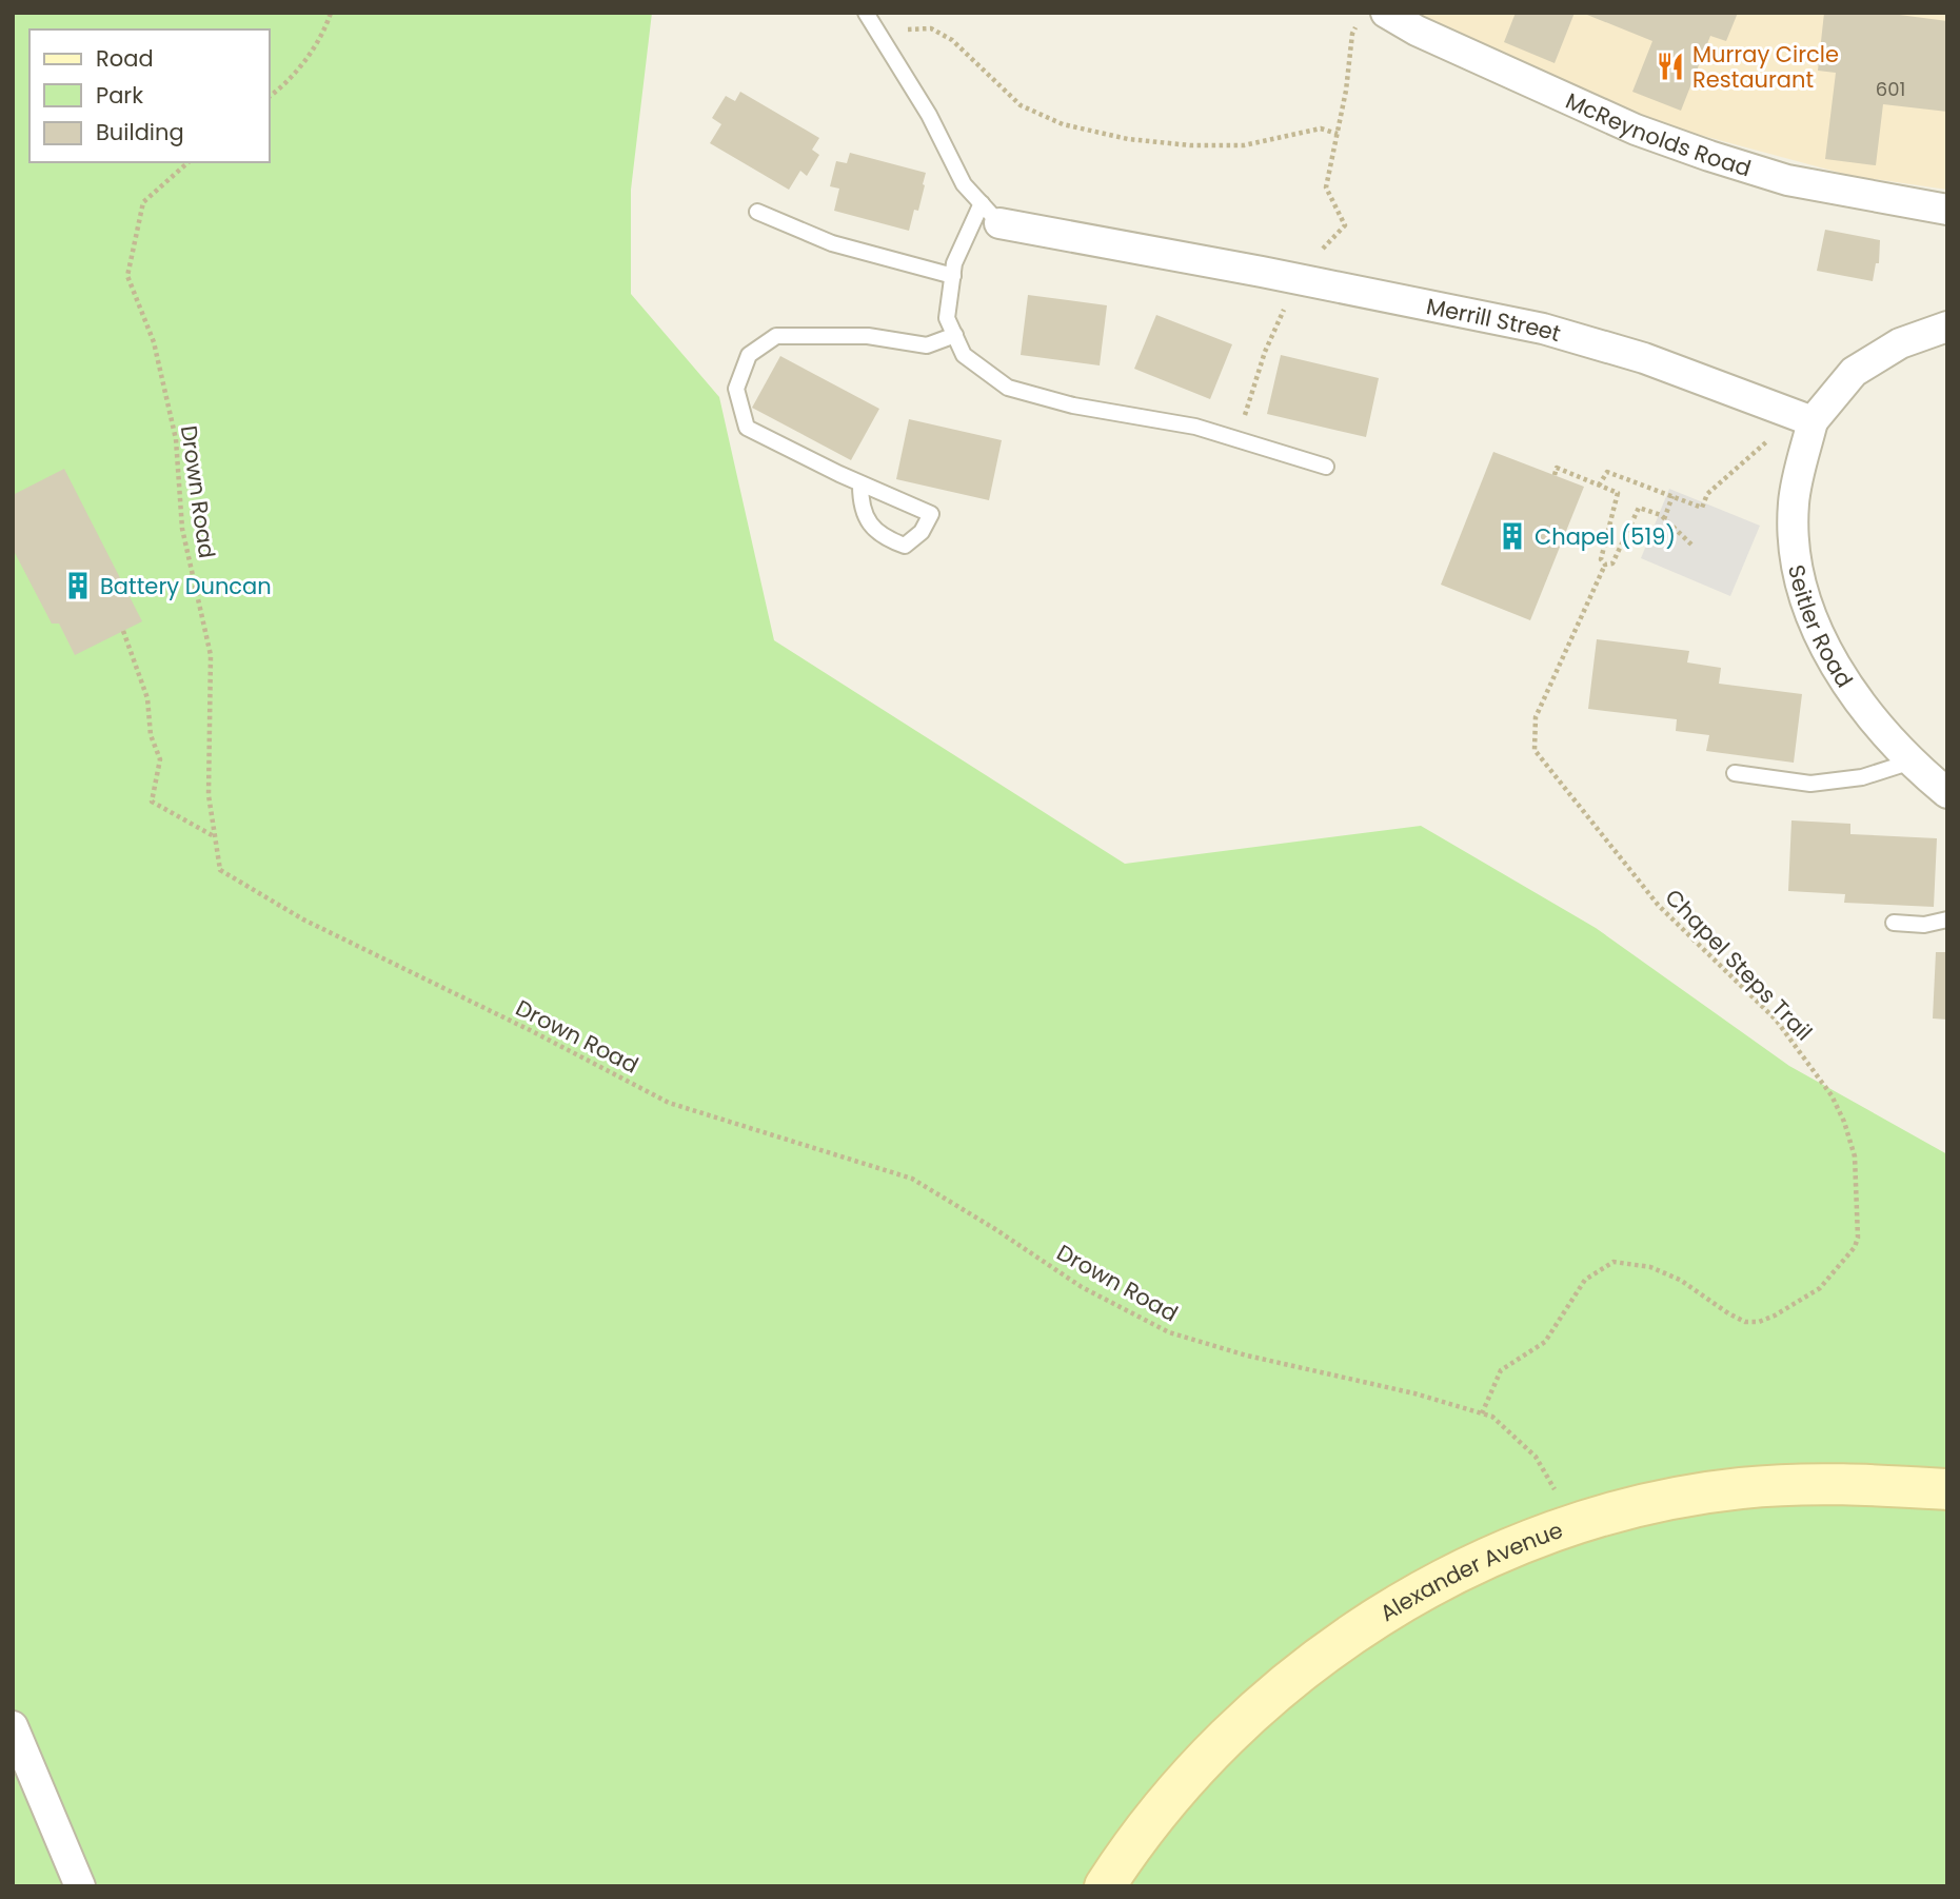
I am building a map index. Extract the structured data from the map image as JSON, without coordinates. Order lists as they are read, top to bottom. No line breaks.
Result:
{"streets":{"main road":["Alexander Avenue"],"street":["McReynolds Road","Merrill Street","Seitler Road"],"path":["Drown Road","Chapel Steps Trail"]},"crossings":[["Merrill Street","Seitler Road"],["Drown Road","Chapel Steps Trail"],["Drown Road","Alexander Avenue"]],"places":{"restaurant":["Murray Circle Restaurant"],"building":["Chapel (519)","Battery Duncan"]},"house_numbers":["601"],"legend":["Road","Park","Building"]}
